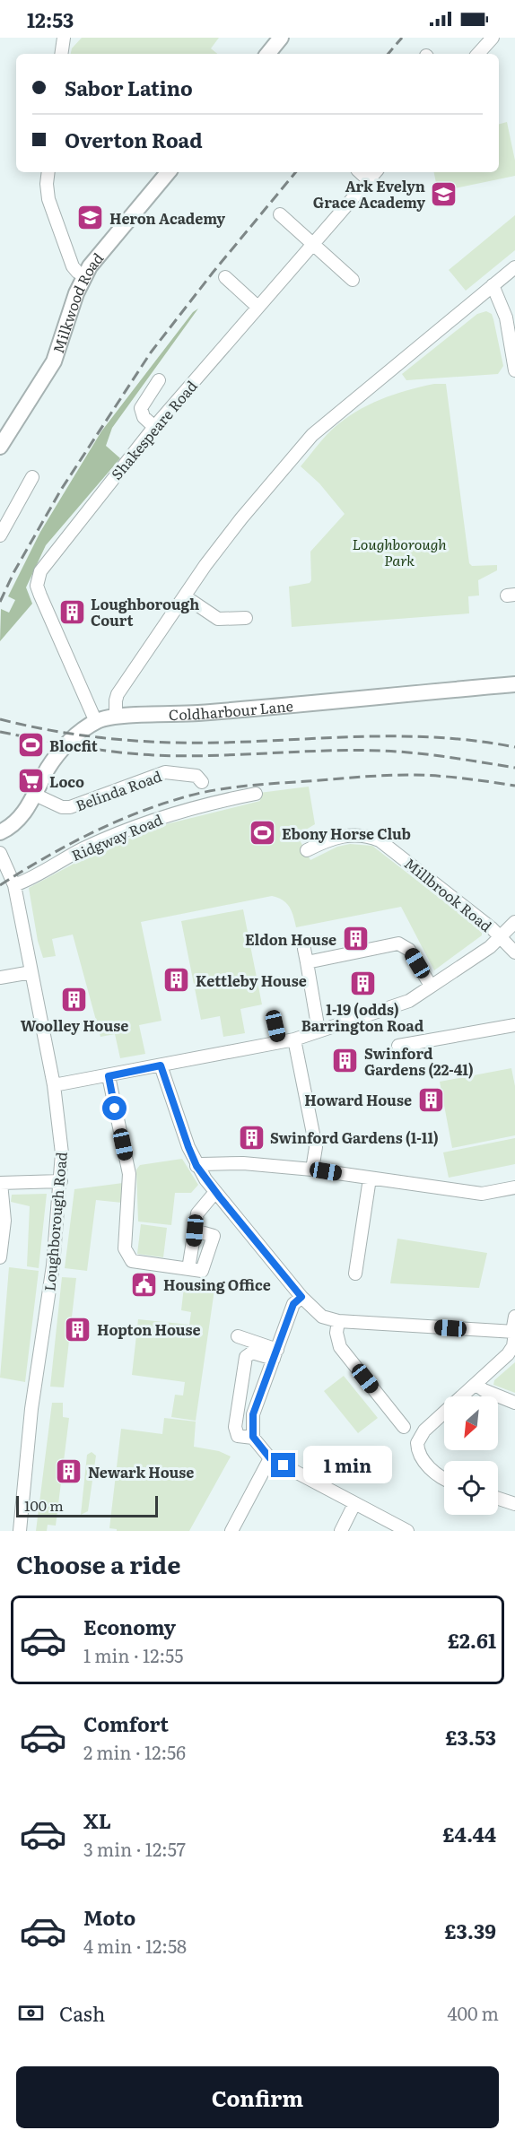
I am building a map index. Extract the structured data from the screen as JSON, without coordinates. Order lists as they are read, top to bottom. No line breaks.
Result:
{"streets":{"main road":["Milkwood Road","Coldharbour Lane"],"street":["Shakespeare Road","Belinda Road","Ridgway Road","Millbrook Road","Loughborough Road"]},"crossings":[["Shakespeare Road","Coldharbour Lane"],["Coldharbour Lane","Belinda Road"],["Ridgway Road","Loughborough Road"]],"parks":["Loughborough Park"],"places":{"school or university":["Ark Evelyn Grace Academy","Heron Academy"],"building":["Loughborough Court","Eldon House","Kettleby House","1-19 (odds) Barrington Road","Woolley House","Swinford Gardens (22-41)","Howard House","Swinford Gardens (1-11)","Hopton House","Newark House"],"sports":["Blocfit","Ebony Horse Club"],"supermarket":["Loco"],"public building":["Housing Office"]},"scale_bar":"100 m","north":"bottom left","page":{"status":"12:53","banner":["Sabor Latino","Overton Road"],"bubble":"1 min","scale":"100 m","heading":"Choose a ride","list":[{"name":"Economy","note":"1 min · 12:55","value":"£2.61"},{"name":"Comfort","note":"2 min · 12:56","value":"£3.53"},{"name":"XL","note":"3 min · 12:57","value":"£4.44"},{"name":"Moto","note":"4 min · 12:58","value":"£3.39"}],"pay":["Cash","400 m"],"buttons":"Confirm"}}
